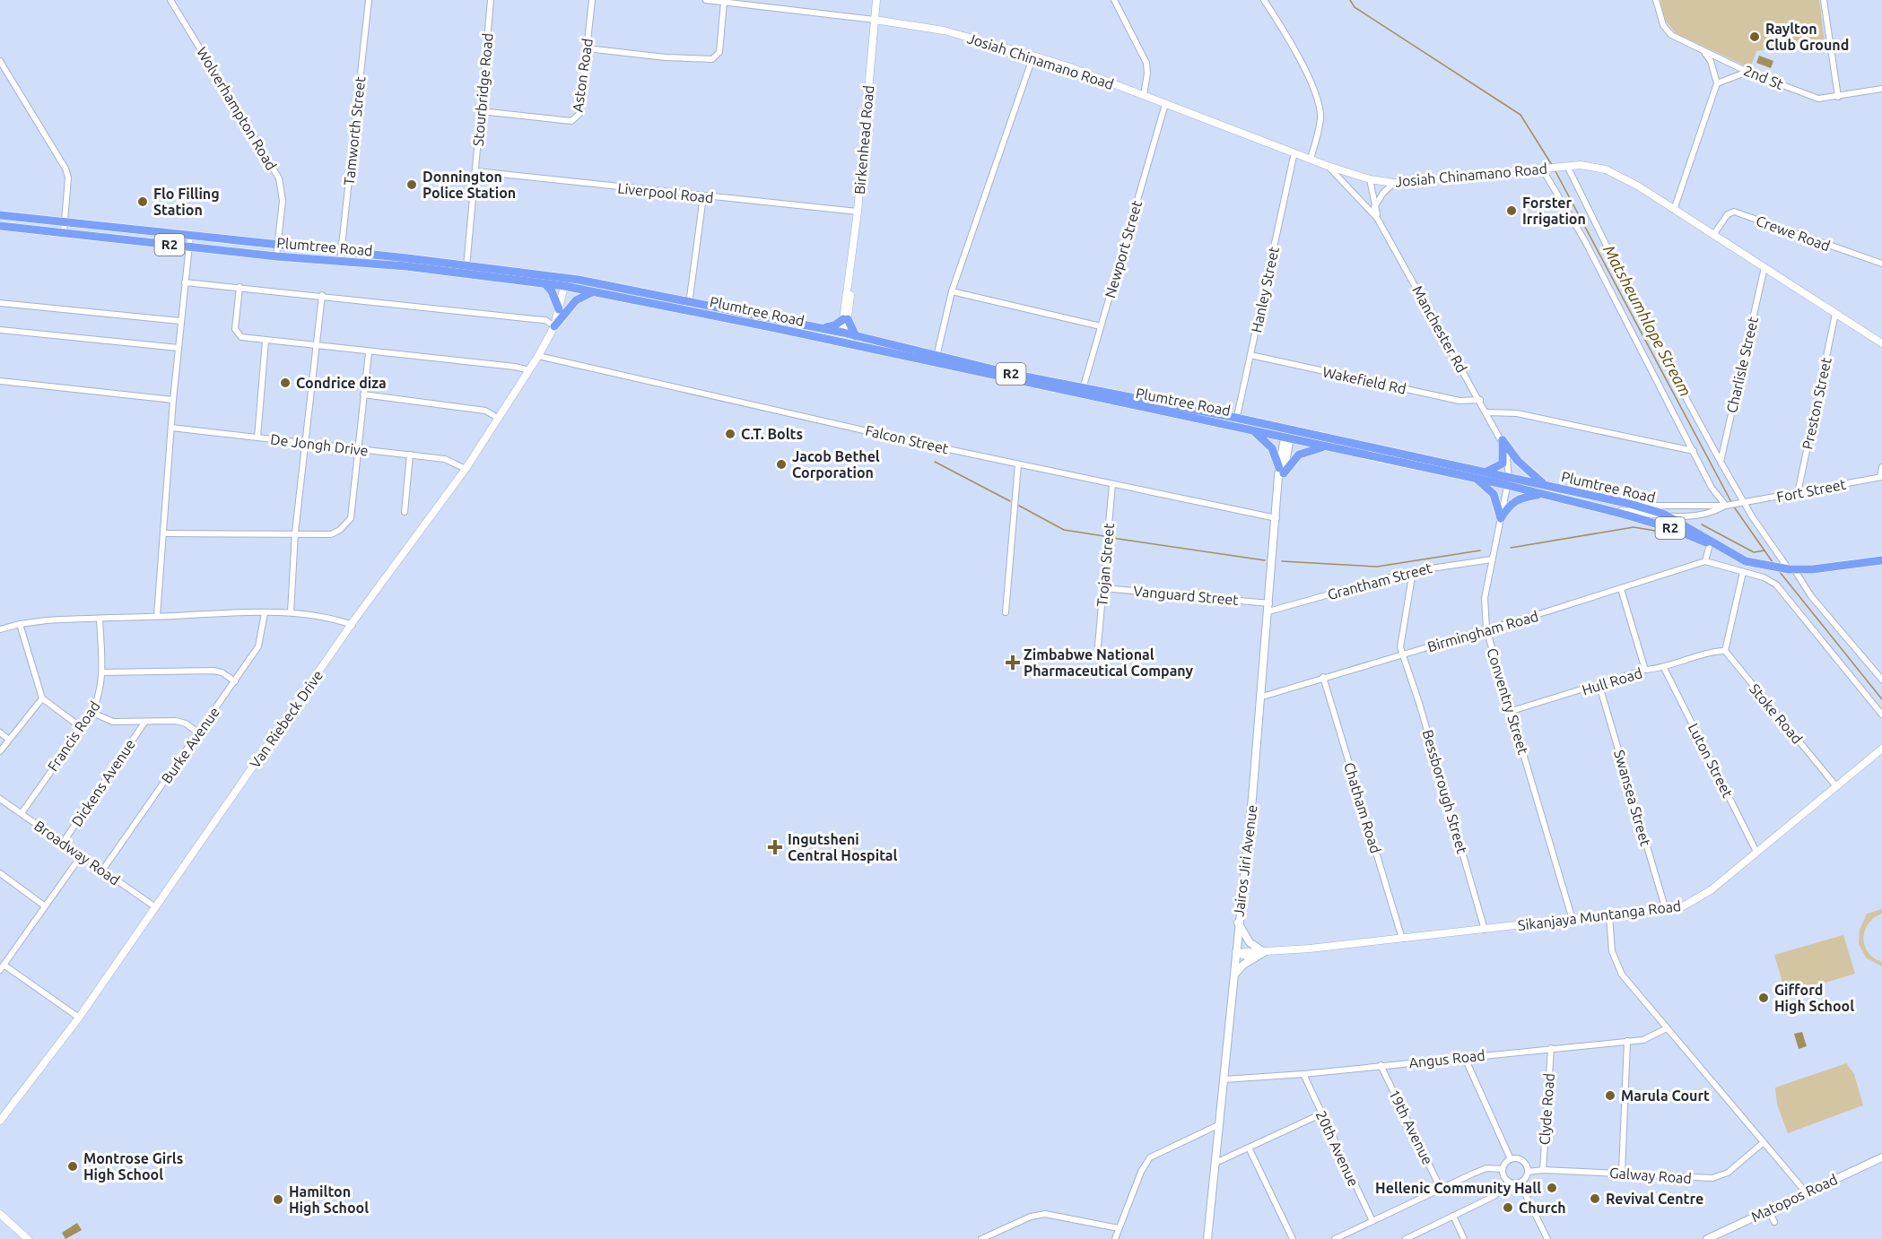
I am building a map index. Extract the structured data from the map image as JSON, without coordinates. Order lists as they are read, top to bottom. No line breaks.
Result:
{"streets":{"highway":["R2","Plumtree Road"],"main road":["Jairos Jiri Avenue","Matopos Road"],"street":["Josiah Chinamano Road","Aston Road","2nd St","Stourbridge Road","Wolverhampton Road","Tamworth Street","Birkenhead Road","Liverpool Road","Crewe Road","Newport Street","Hanley Street","Manchester Rd","Charlisle Street","Wakefield Rd","Preston Street","Falcon Street","De Jongh Drive","Fort Street","Trojan Street","Grantham Street","Vanguard Street","Birmingham Road","Hull Road","Conventry Street","Stoke Road","Van Riebeck Drive","Francis Road","Burke Avenue","Luton Street","Dickens Avenue","Bessborough Street","Swansea Street","Chatham Road","Broadway Road","Sikanjaya Muntanga Road","Angus Road","Clyde Road","19th Avenue","20th Avenue","Galway Road"]},"crossings":[["Josiah Chinamano Road","Birkenhead Road"],["Josiah Chinamano Road","Crewe Road"],["Josiah Chinamano Road","Newport Street"],["Josiah Chinamano Road","Hanley Street"],["Josiah Chinamano Road","Charlisle Street"],["Josiah Chinamano Road","Preston Street"],["Aston Road","Stourbridge Road"],["Stourbridge Road","Liverpool Road"],["Stourbridge Road","Plumtree Road"],["Wolverhampton Road","Plumtree Road"],["Tamworth Street","Plumtree Road"],["Birkenhead Road","Liverpool Road"],["Birkenhead Road","Plumtree Road"],["R2","Plumtree Road"],["Plumtree Road","Newport Street"],["Plumtree Road","Hanley Street"],["Plumtree Road","Manchester Rd"],["Plumtree Road","Conventry Street"],["Plumtree Road","Van Riebeck Drive"],["Plumtree Road","Jairos Jiri Avenue"],["Hanley Street","Wakefield Rd"],["Manchester Rd","Wakefield Rd"],["Manchester Rd","Conventry Street"],["Preston Street","Fort Street"],["Falcon Street","Trojan Street"],["Falcon Street","Van Riebeck Drive"],["Falcon Street","Jairos Jiri Avenue"],["De Jongh Drive","Van Riebeck Drive"],["Trojan Street","Vanguard Street"],["Grantham Street","Vanguard Street"],["Grantham Street","Conventry Street"],["Grantham Street","Jairos Jiri Avenue"],["Vanguard Street","Jairos Jiri Avenue"],["Birmingham Road","Conventry Street"],["Birmingham Road","Bessborough Street"],["Birmingham Road","Chatham Road"],["Birmingham Road","Jairos Jiri Avenue"],["Hull Road","Conventry Street"],["Hull Road","Stoke Road"],["Hull Road","Luton Street"],["Hull Road","Swansea Street"],["Conventry Street","Sikanjaya Muntanga Road"],["Stoke Road","Sikanjaya Muntanga Road"],["Van Riebeck Drive","Broadway Road"],["Francis Road","Broadway Road"],["Burke Avenue","Broadway Road"],["Luton Street","Sikanjaya Muntanga Road"],["Dickens Avenue","Broadway Road"],["Bessborough Street","Sikanjaya Muntanga Road"],["Swansea Street","Sikanjaya Muntanga Road"],["Chatham Road","Sikanjaya Muntanga Road"],["Jairos Jiri Avenue","Sikanjaya Muntanga Road"],["Jairos Jiri Avenue","Angus Road"],["Angus Road","Clyde Road"],["Angus Road","19th Avenue"],["Angus Road","20th Avenue"],["Clyde Road","Galway Road"]],"water":["Matsheumhlope Stream"],"places":{"other":["Raylton Club Ground","Donnington Police Station","Flo Filling Station","Forster Irrigation","Condrice diza","C.T. Bolts","Jacob Bethel Corporation","Gifford High School","Marula Court","Montrose Girls High School","Hellenic Community Hall","Revival Centre","Hamilton High School","Church"],"health":["Zimbabwe National Pharmaceutical Company","Ingutsheni Central Hospital"]}}
